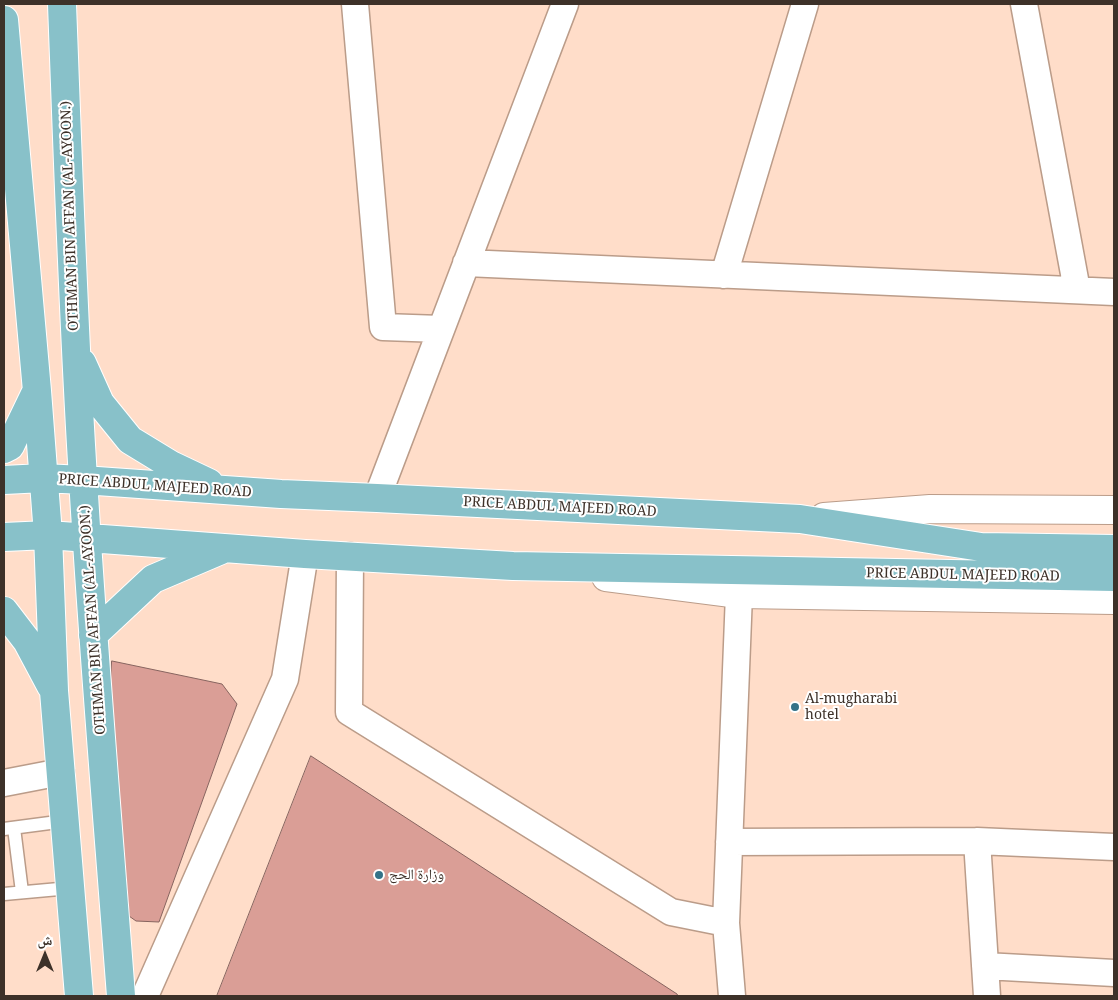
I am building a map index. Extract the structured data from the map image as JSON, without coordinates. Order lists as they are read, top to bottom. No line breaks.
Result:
{"streets":{"main road":["OTHMAN BIN AFFAN (AL-AYOON.)","PRICE ABDUL MAJEED ROAD"]},"crossings":[["OTHMAN BIN AFFAN (AL-AYOON.)","PRICE ABDUL MAJEED ROAD"]],"places":["Al-mugharabi hotel","وزارة الحج"],"north":"top"}
